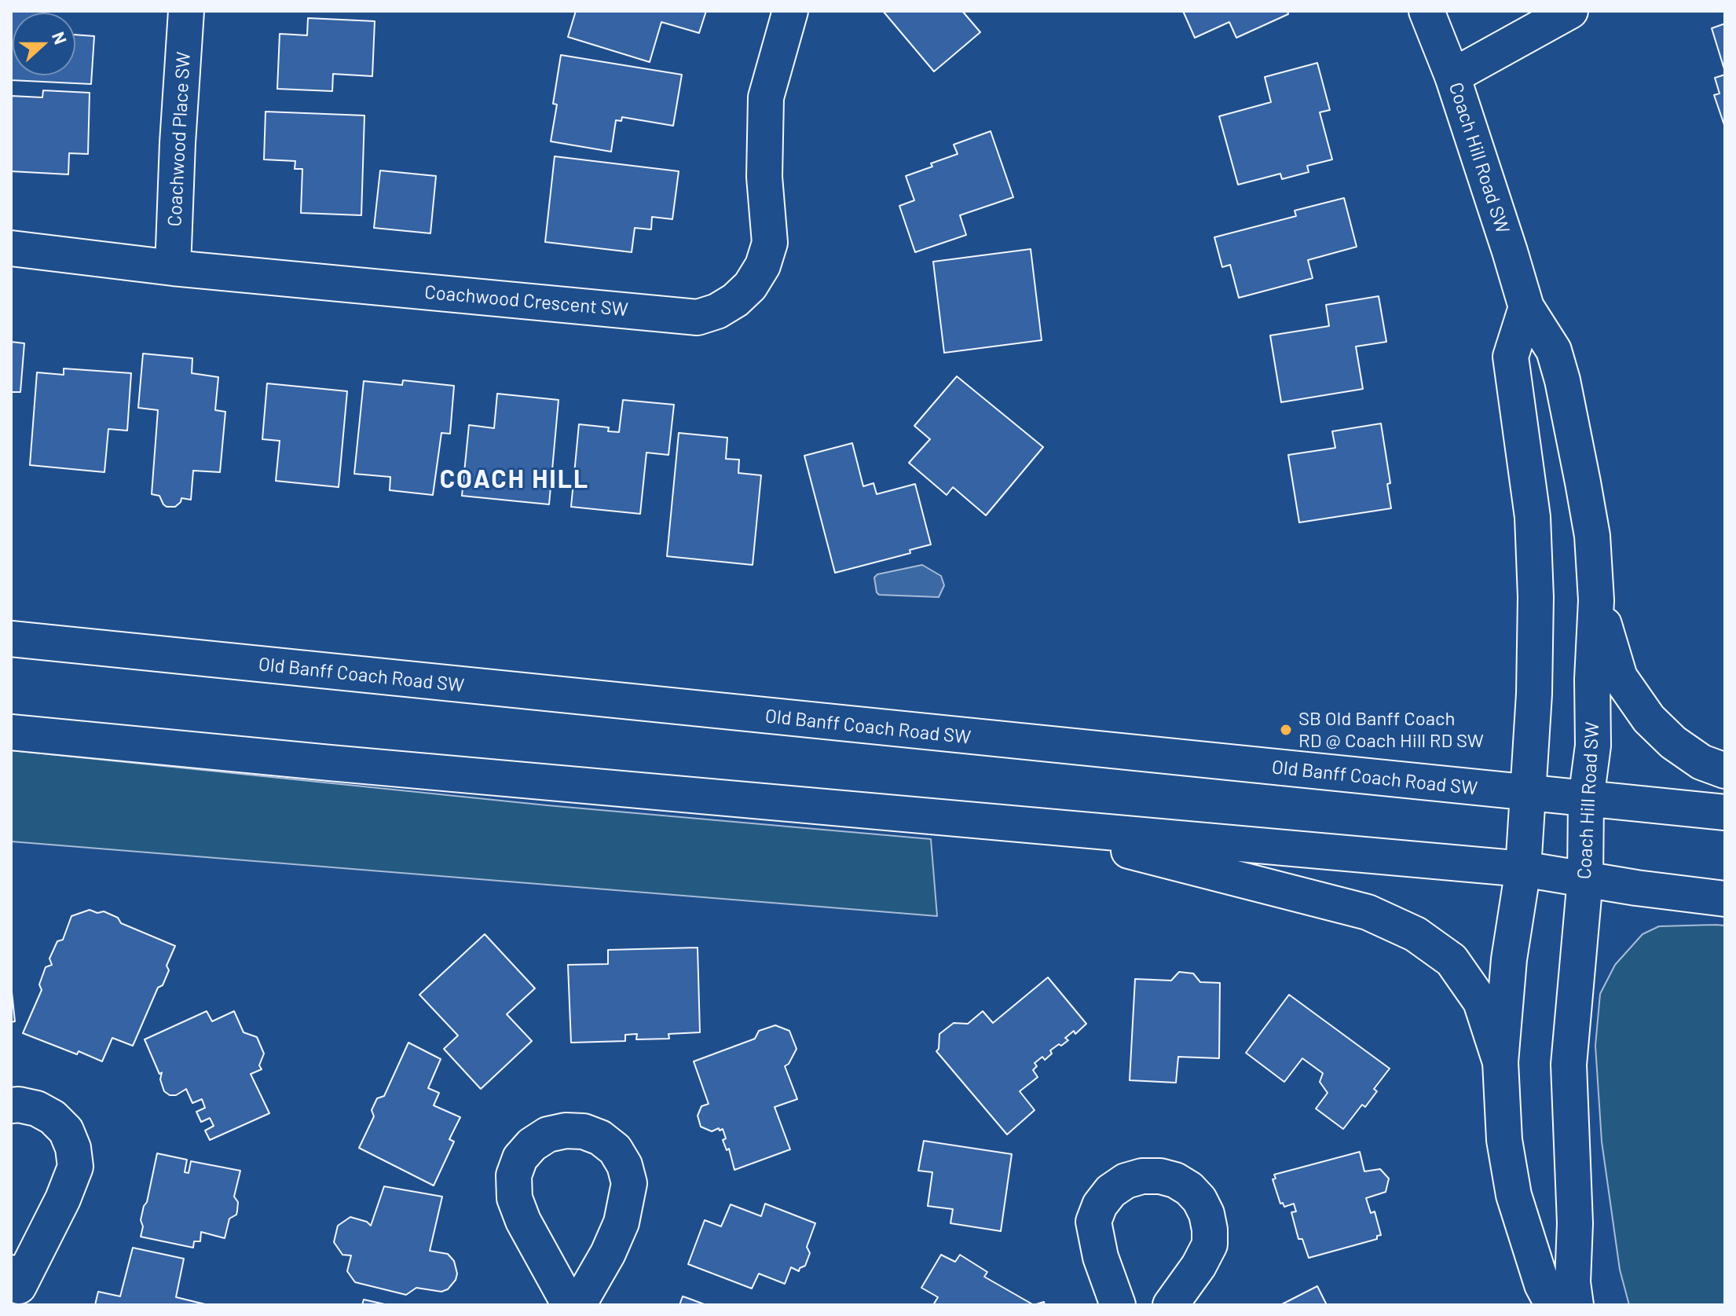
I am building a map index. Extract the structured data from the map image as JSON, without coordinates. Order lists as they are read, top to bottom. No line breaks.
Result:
{"streets":{"street":["Coachwood Place SW","Coach Hill Road SW","Coachwood Crescent SW","Old Banff Coach Road SW"]},"crossings":[["Coachwood Place SW","Coachwood Crescent SW"],["Coach Hill Road SW","Old Banff Coach Road SW"]],"districts":["COACH HILL"],"places":["SB Old Banff Coach RD @ Coach Hill RD SW"],"north":"right"}
